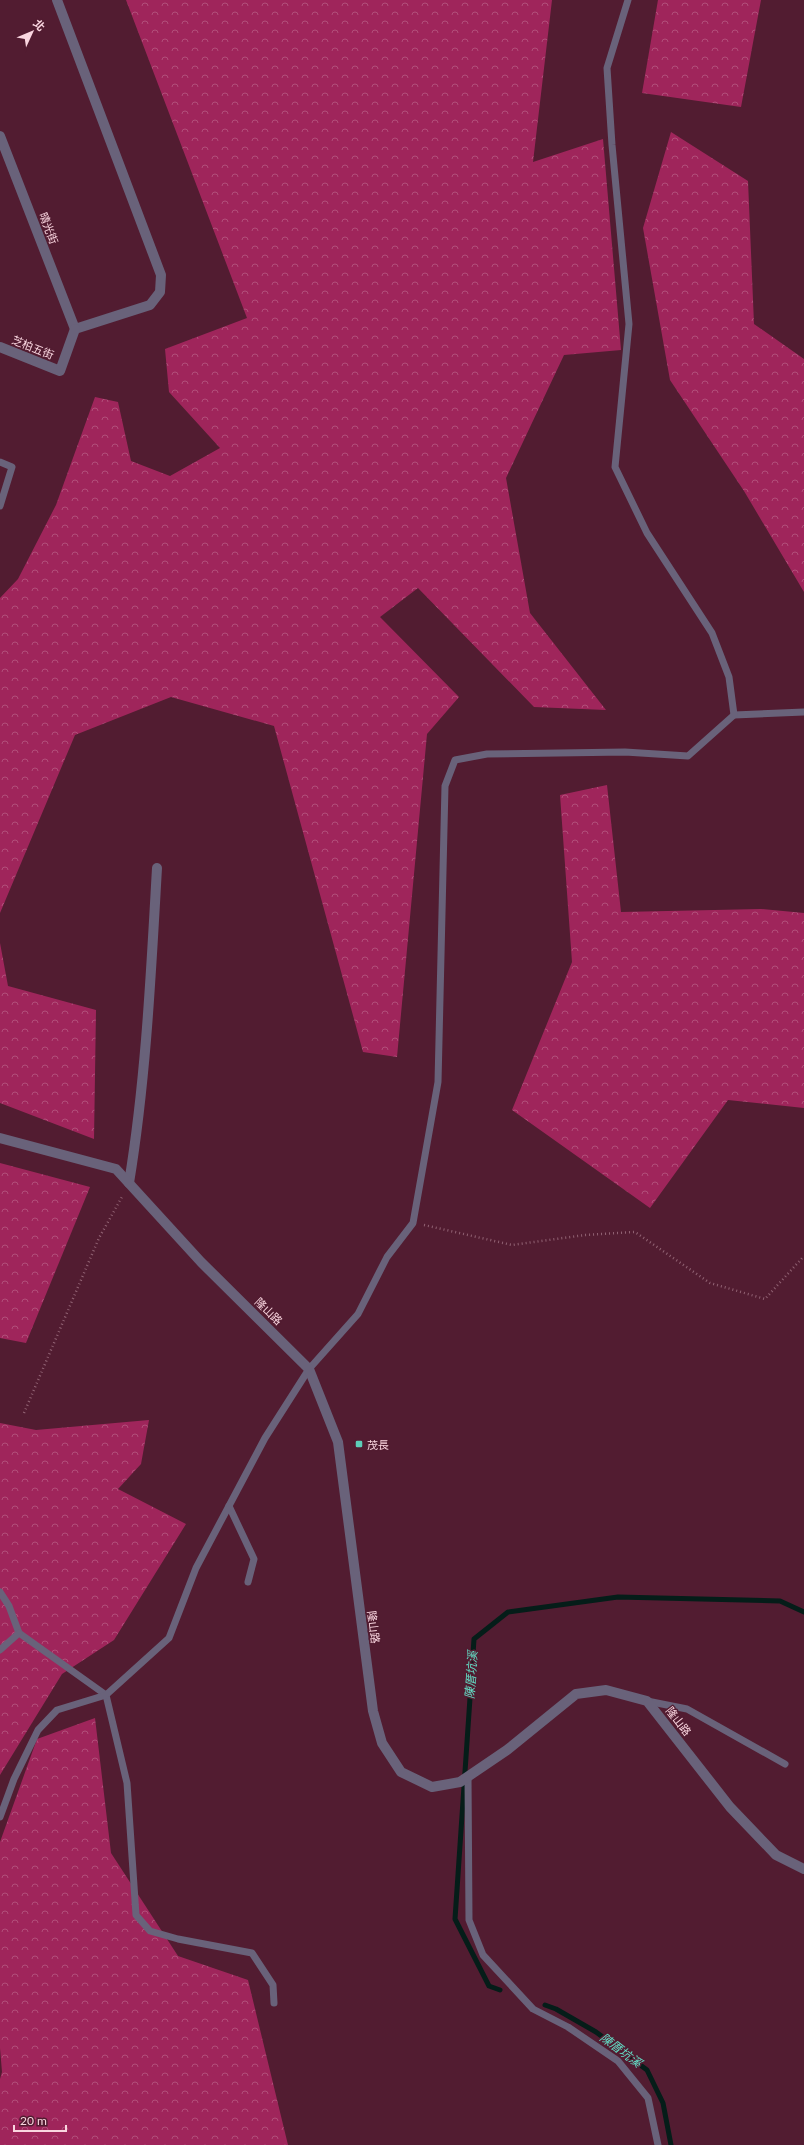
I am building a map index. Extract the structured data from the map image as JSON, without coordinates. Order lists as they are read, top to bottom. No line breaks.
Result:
{"streets":{"street":["晴光街","芝柏五街","隆山路"]},"crossings":[["晴光街","芝柏五街"]],"water":["陳厝坑溪"],"places":{"transit":["茂長"]},"scale_bar":"20 m","north":"top right"}
